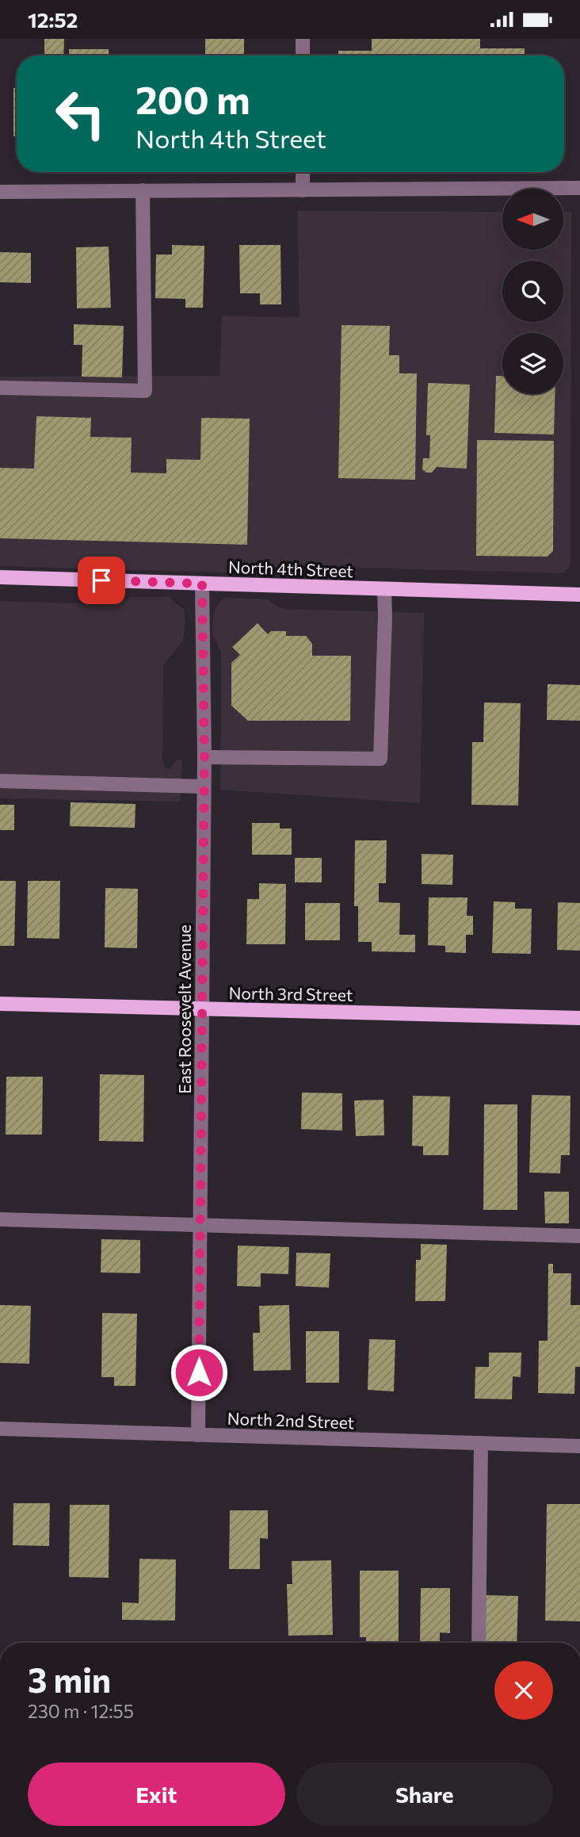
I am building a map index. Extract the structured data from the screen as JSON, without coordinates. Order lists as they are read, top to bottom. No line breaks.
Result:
{"streets":{"main road":["North 4th Street","North 3rd Street"],"street":["East Roosevelt Avenue","North 2nd Street"]},"crossings":[["North 4th Street","East Roosevelt Avenue"],["North 3rd Street","East Roosevelt Avenue"],["East Roosevelt Avenue","North 2nd Street"]],"north":"left","page":{"status":"12:52","turn":["200 m","North 4th Street"],"heading":["3 min","230 m · 12:55"],"buttons":["Exit","Share"]}}
